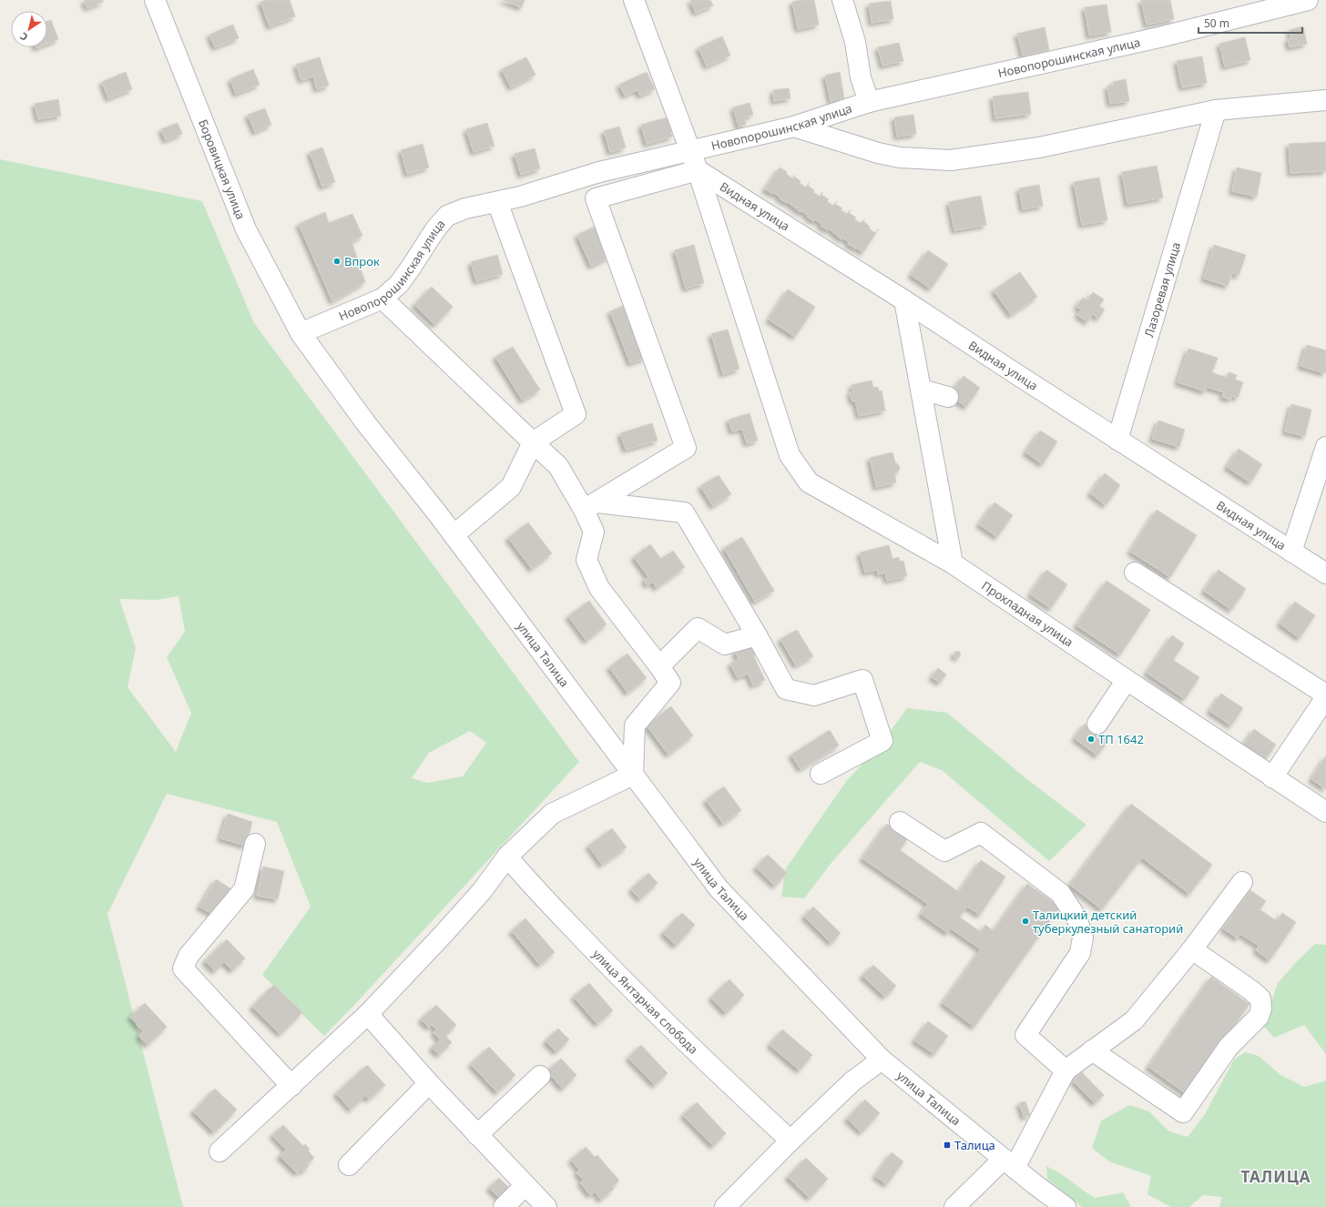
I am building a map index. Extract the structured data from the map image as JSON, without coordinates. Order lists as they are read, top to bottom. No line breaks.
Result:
{"streets":{"street":["Новопорошинская улица","Боровицкая улица","Видная улица","Лазоревая улица","Прохладная улица","улица Талица","улица Янтарная слобода"]},"crossings":[["Новопорошинская улица","Боровицкая улица"],["Боровицкая улица","улица Талица"],["Видная улица","Лазоревая улица"],["Видная улица","Прохладная улица"]],"districts":["ТАЛИЦА"],"places":{"other":["Впрок","ТП 1642","Талицкий детский туберкулезный санаторий"],"transit":["Талица"]},"scale_bar":"50 m","north":"bottom left"}
